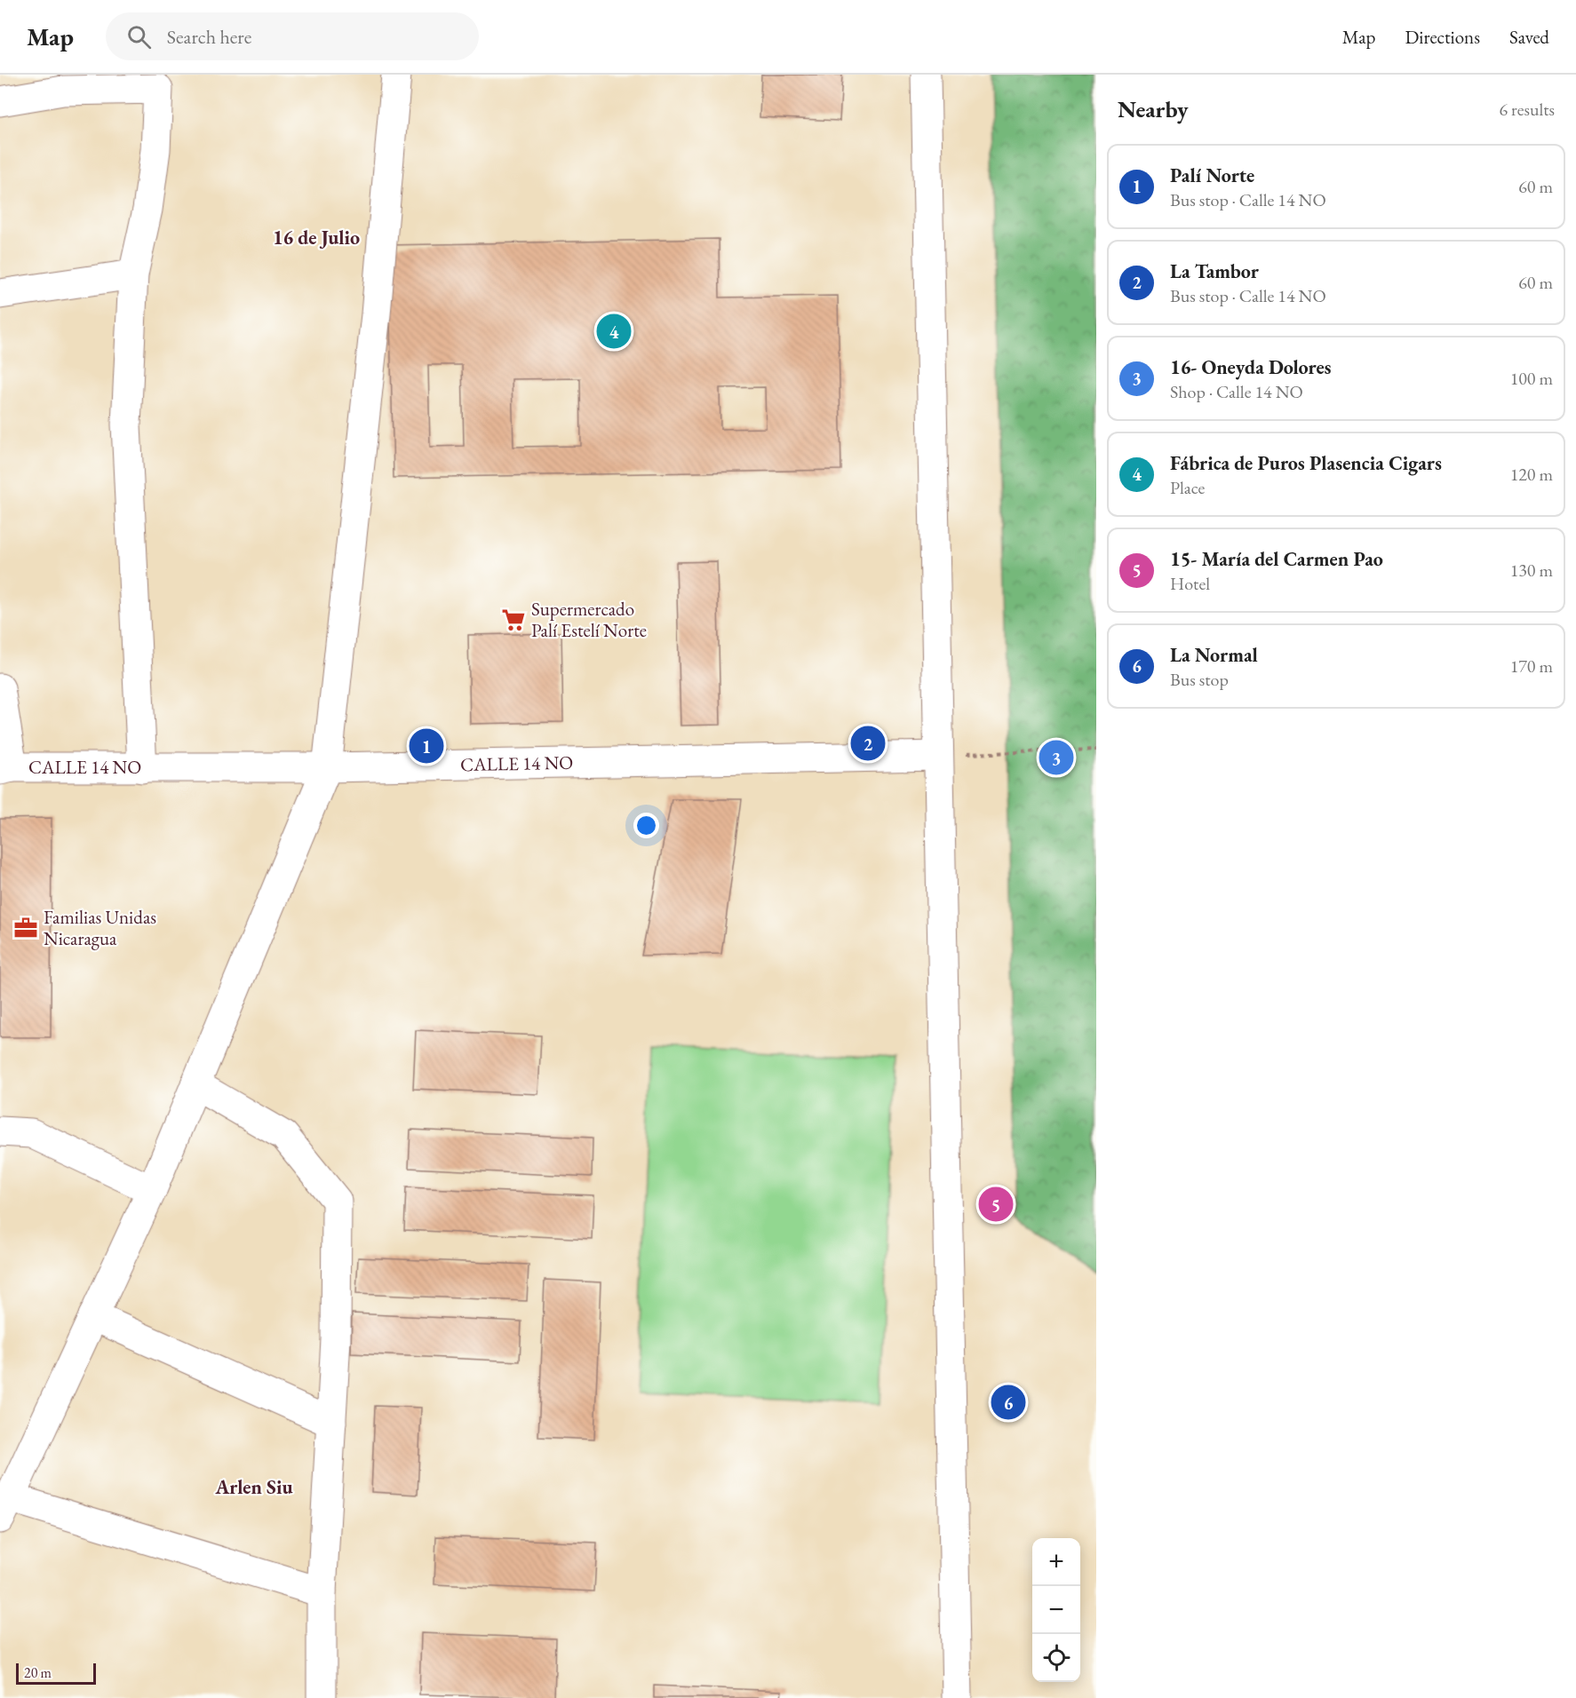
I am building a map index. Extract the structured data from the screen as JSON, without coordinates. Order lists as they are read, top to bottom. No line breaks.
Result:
{"streets":{"street":["CALLE 14 NO"]},"districts":["16 de Julio","Arlen Siu"],"places":{"supermarket":["Supermercado Palí Estelí Norte"],"office":["Familias Unidas Nicaragua"]},"scale_bar":"20 m","page":{"header":"Map","search":"Search here","nav":["Map","Directions","Saved"],"heading":["Nearby","6 results"],"list":[{"mark":"1","name":"Palí Norte","note":"Bus stop · Calle 14 NO","value":"60 m"},{"mark":"2","name":"La Tambor","note":"Bus stop · Calle 14 NO","value":"60 m"},{"mark":"3","name":"16- Oneyda Dolores","note":"Shop · Calle 14 NO","value":"100 m"},{"mark":"4","name":"Fábrica de Puros Plasencia Cigars","note":"Place","value":"120 m"},{"mark":"5","name":"15- María del Carmen Pao","note":"Hotel","value":"130 m"},{"mark":"6","name":"La Normal","note":"Bus stop","value":"170 m"}],"pins":["4","2","1","3","5","6"],"map_buttons":["+","−"],"scale":"20 m"}}
